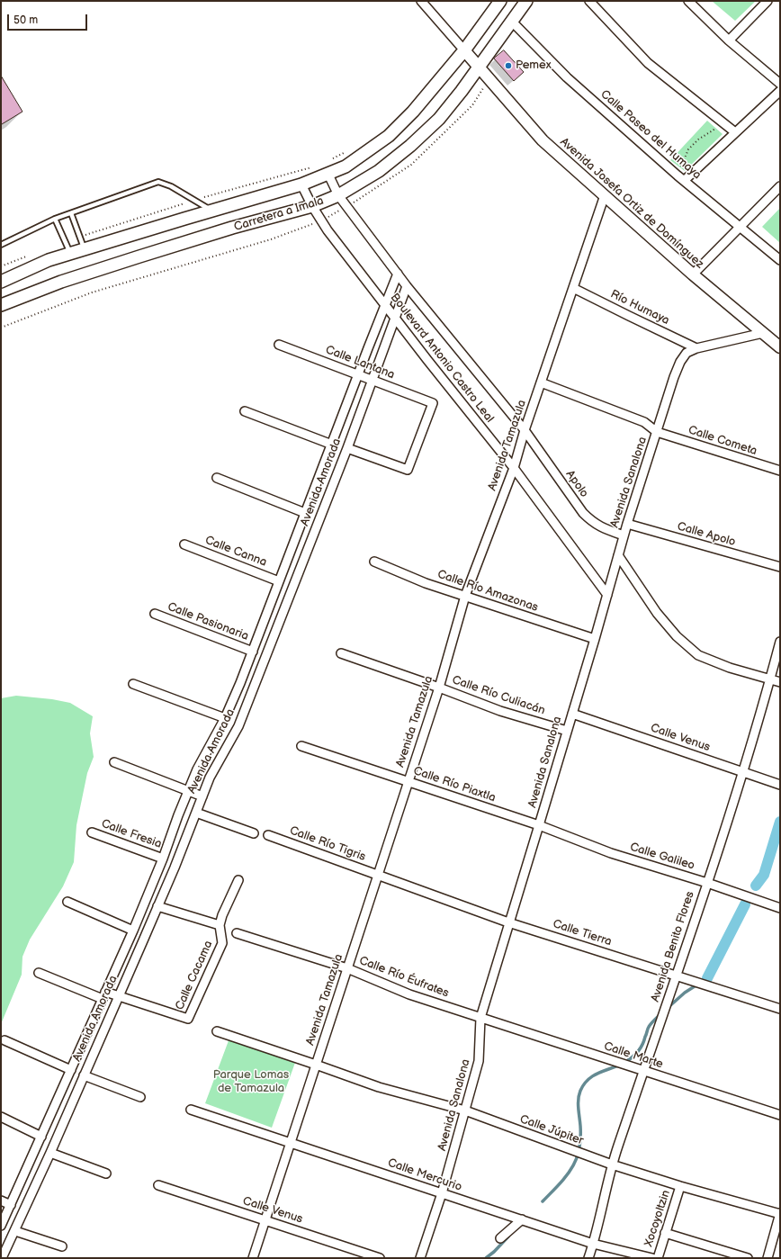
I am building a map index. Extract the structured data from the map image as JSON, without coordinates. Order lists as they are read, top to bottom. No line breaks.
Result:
{"streets":{"main road":["Carretera a Imala"],"street":["Calle Paseo del Humaya","Avenida Josefa Ortiz de Domínguez","Río Humaya","Boulevard Antonio Castro Leal","Calle Lantana","Calle Cometa","Avenida Tamazula","Avenida Amorada","Avenida Sanalona","Apolo","Calle Apolo","Calle Canna","Calle Río Amazonas","Calle Pasionaria","Calle Río Culiacán","Calle Venus","Calle Río Piaxtla","Calle Fresia","Calle Río Tigris","Calle Galileo","Calle Tierra","Avenida Benito Flores","Calle Cacama","Calle Río Éufrates","Calle Marte","Calle Júpiter","Calle Mercurio","Xocoyoltzin"]},"crossings":[["Calle Paseo del Humaya","Carretera a Imala"],["Avenida Josefa Ortiz de Domínguez","Carretera a Imala"],["Avenida Josefa Ortiz de Domínguez","Avenida Tamazula"],["Avenida Josefa Ortiz de Domínguez","Avenida Sanalona"],["Carretera a Imala","Boulevard Antonio Castro Leal"],["Río Humaya","Avenida Tamazula"],["Río Humaya","Avenida Sanalona"],["Boulevard Antonio Castro Leal","Avenida Tamazula"],["Boulevard Antonio Castro Leal","Avenida Amorada"],["Boulevard Antonio Castro Leal","Avenida Sanalona"],["Boulevard Antonio Castro Leal","Apolo"],["Calle Lantana","Avenida Amorada"],["Calle Cometa","Avenida Tamazula"],["Calle Cometa","Avenida Sanalona"],["Avenida Tamazula","Apolo"],["Avenida Tamazula","Calle Río Amazonas"],["Avenida Tamazula","Calle Río Culiacán"],["Avenida Tamazula","Calle Venus"],["Avenida Tamazula","Calle Río Piaxtla"],["Avenida Tamazula","Calle Río Tigris"],["Avenida Tamazula","Calle Tierra"],["Avenida Tamazula","Calle Río Éufrates"],["Avenida Tamazula","Calle Júpiter"],["Avenida Tamazula","Calle Mercurio"],["Avenida Amorada","Calle Canna"],["Avenida Amorada","Calle Pasionaria"],["Avenida Amorada","Calle Fresia"],["Avenida Amorada","Calle Cacama"],["Avenida Sanalona","Apolo"],["Avenida Sanalona","Calle Apolo"],["Avenida Sanalona","Calle Río Amazonas"],["Avenida Sanalona","Calle Río Culiacán"],["Avenida Sanalona","Calle Venus"],["Avenida Sanalona","Calle Río Piaxtla"],["Avenida Sanalona","Calle Galileo"],["Avenida Sanalona","Calle Tierra"],["Avenida Sanalona","Calle Río Éufrates"],["Avenida Sanalona","Calle Marte"],["Avenida Sanalona","Calle Júpiter"],["Avenida Sanalona","Calle Mercurio"],["Calle Venus","Avenida Benito Flores"],["Calle Río Piaxtla","Calle Galileo"],["Calle Río Tigris","Calle Tierra"],["Calle Galileo","Avenida Benito Flores"],["Calle Tierra","Avenida Benito Flores"],["Avenida Benito Flores","Calle Marte"],["Avenida Benito Flores","Calle Júpiter"],["Avenida Benito Flores","Calle Mercurio"],["Calle Río Éufrates","Calle Marte"],["Calle Júpiter","Xocoyoltzin"]],"parks":["Parque Lomas de Tamazula"],"places":["Pemex"],"scale_bar":"50 m"}
